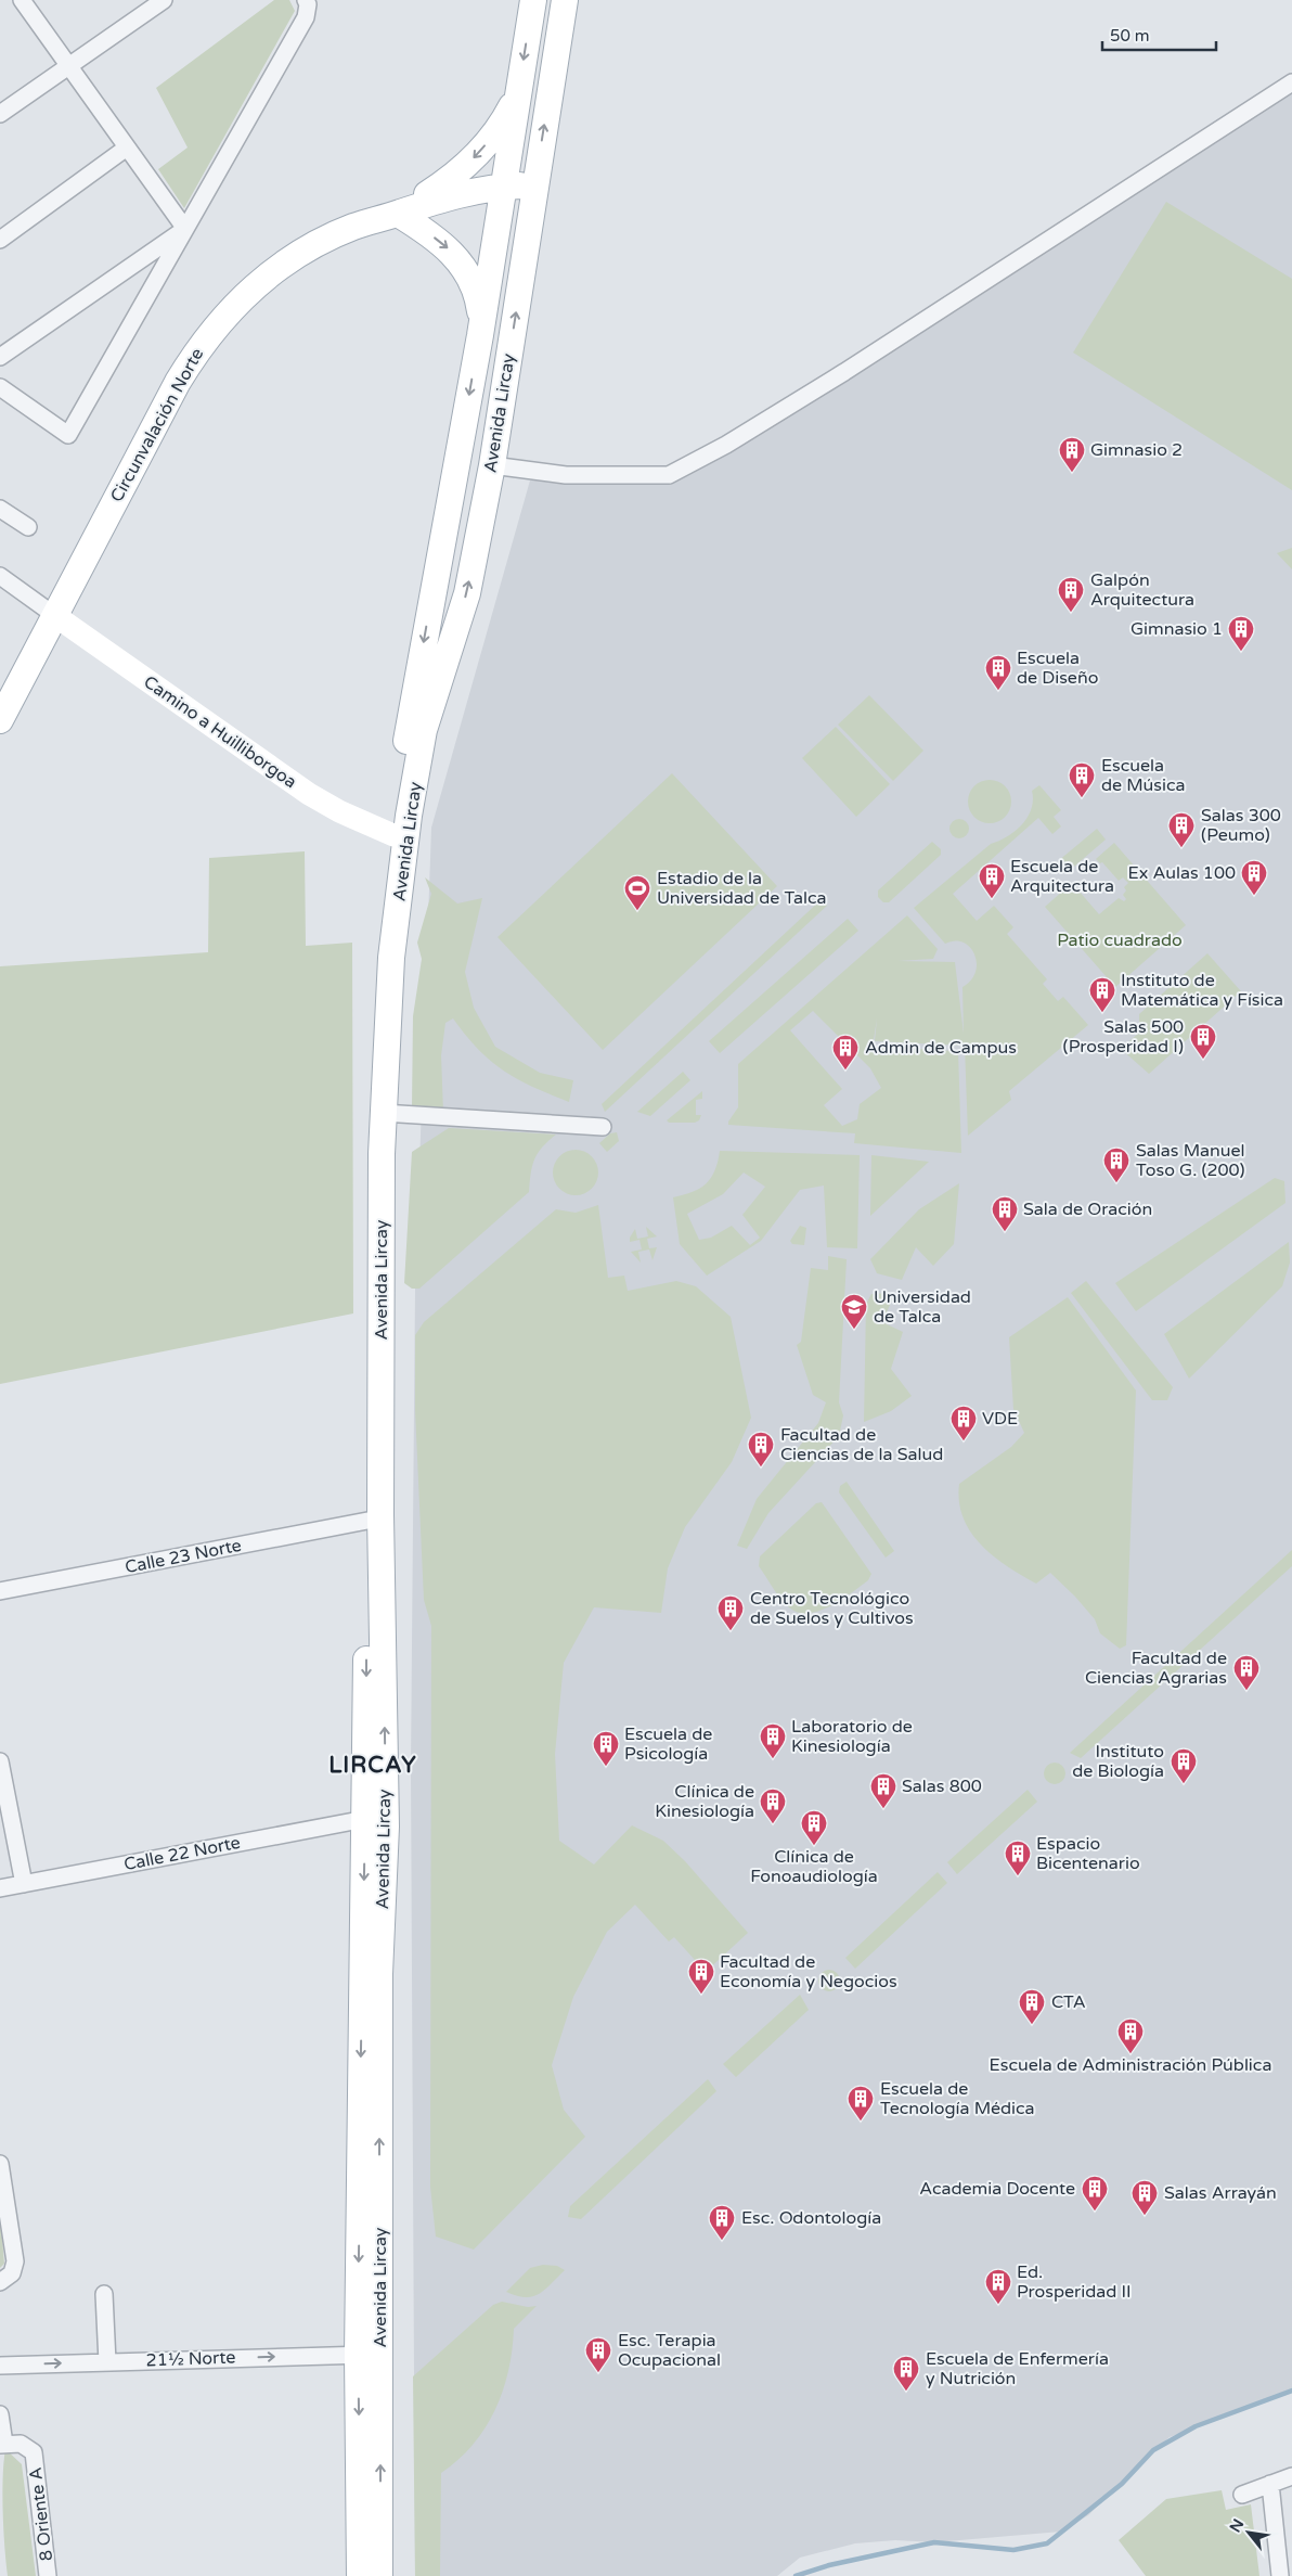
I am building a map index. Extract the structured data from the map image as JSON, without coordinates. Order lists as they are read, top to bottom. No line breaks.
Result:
{"streets":{"main road":["Avenida Lircay","Circunvalación Norte"],"street":["Camino a Huilliborgoa","Calle 23 Norte","Calle 22 Norte","21½ Norte","8 Oriente A"]},"crossings":[["Avenida Lircay","Circunvalación Norte"],["Avenida Lircay","Camino a Huilliborgoa"],["Avenida Lircay","Calle 23 Norte"],["Avenida Lircay","Calle 22 Norte"],["Avenida Lircay","21½ Norte"],["Circunvalación Norte","Camino a Huilliborgoa"]],"one_way":["21½ Norte"],"districts":["LIRCAY"],"parks":["Patio cuadrado"],"places":{"building":["Gimnasio 2","Galpón Arquitectura","Gimnasio 1","Escuela de Diseño","Escuela de Música","Salas 300 (Peumo)","Ex Aulas 100","Escuela de Arquitectura","Instituto de Matemática y Física","Salas 500 (Prosperidad I)","Admin de Campus","Salas Manuel Toso G. (200)","Sala de Oración","VDE","Facultad de Ciencias de la Salud","Centro Tecnológico de Suelos y Cultivos","Facultad de Ciencias Agrarias","Laboratorio de Kinesiología","Escuela de Psicología","Instituto de Biología","Salas 800","Clínica de Kinesiología","Clínica de Fonoaudiología","Espacio Bicentenario","Facultad de Economía y Negocios","CTA","Escuela de Administración Pública","Escuela de Tecnología Médica","Academia Docente","Salas Arrayán","Esc. Odontología","Ed. Prosperidad II","Esc. Terapia Ocupacional","Escuela de Enfermería y Nutrición"],"sports":["Estadio de la Universidad de Talca"],"school or university":["Universidad de Talca"]},"scale_bar":"50 m","north":"top left"}
